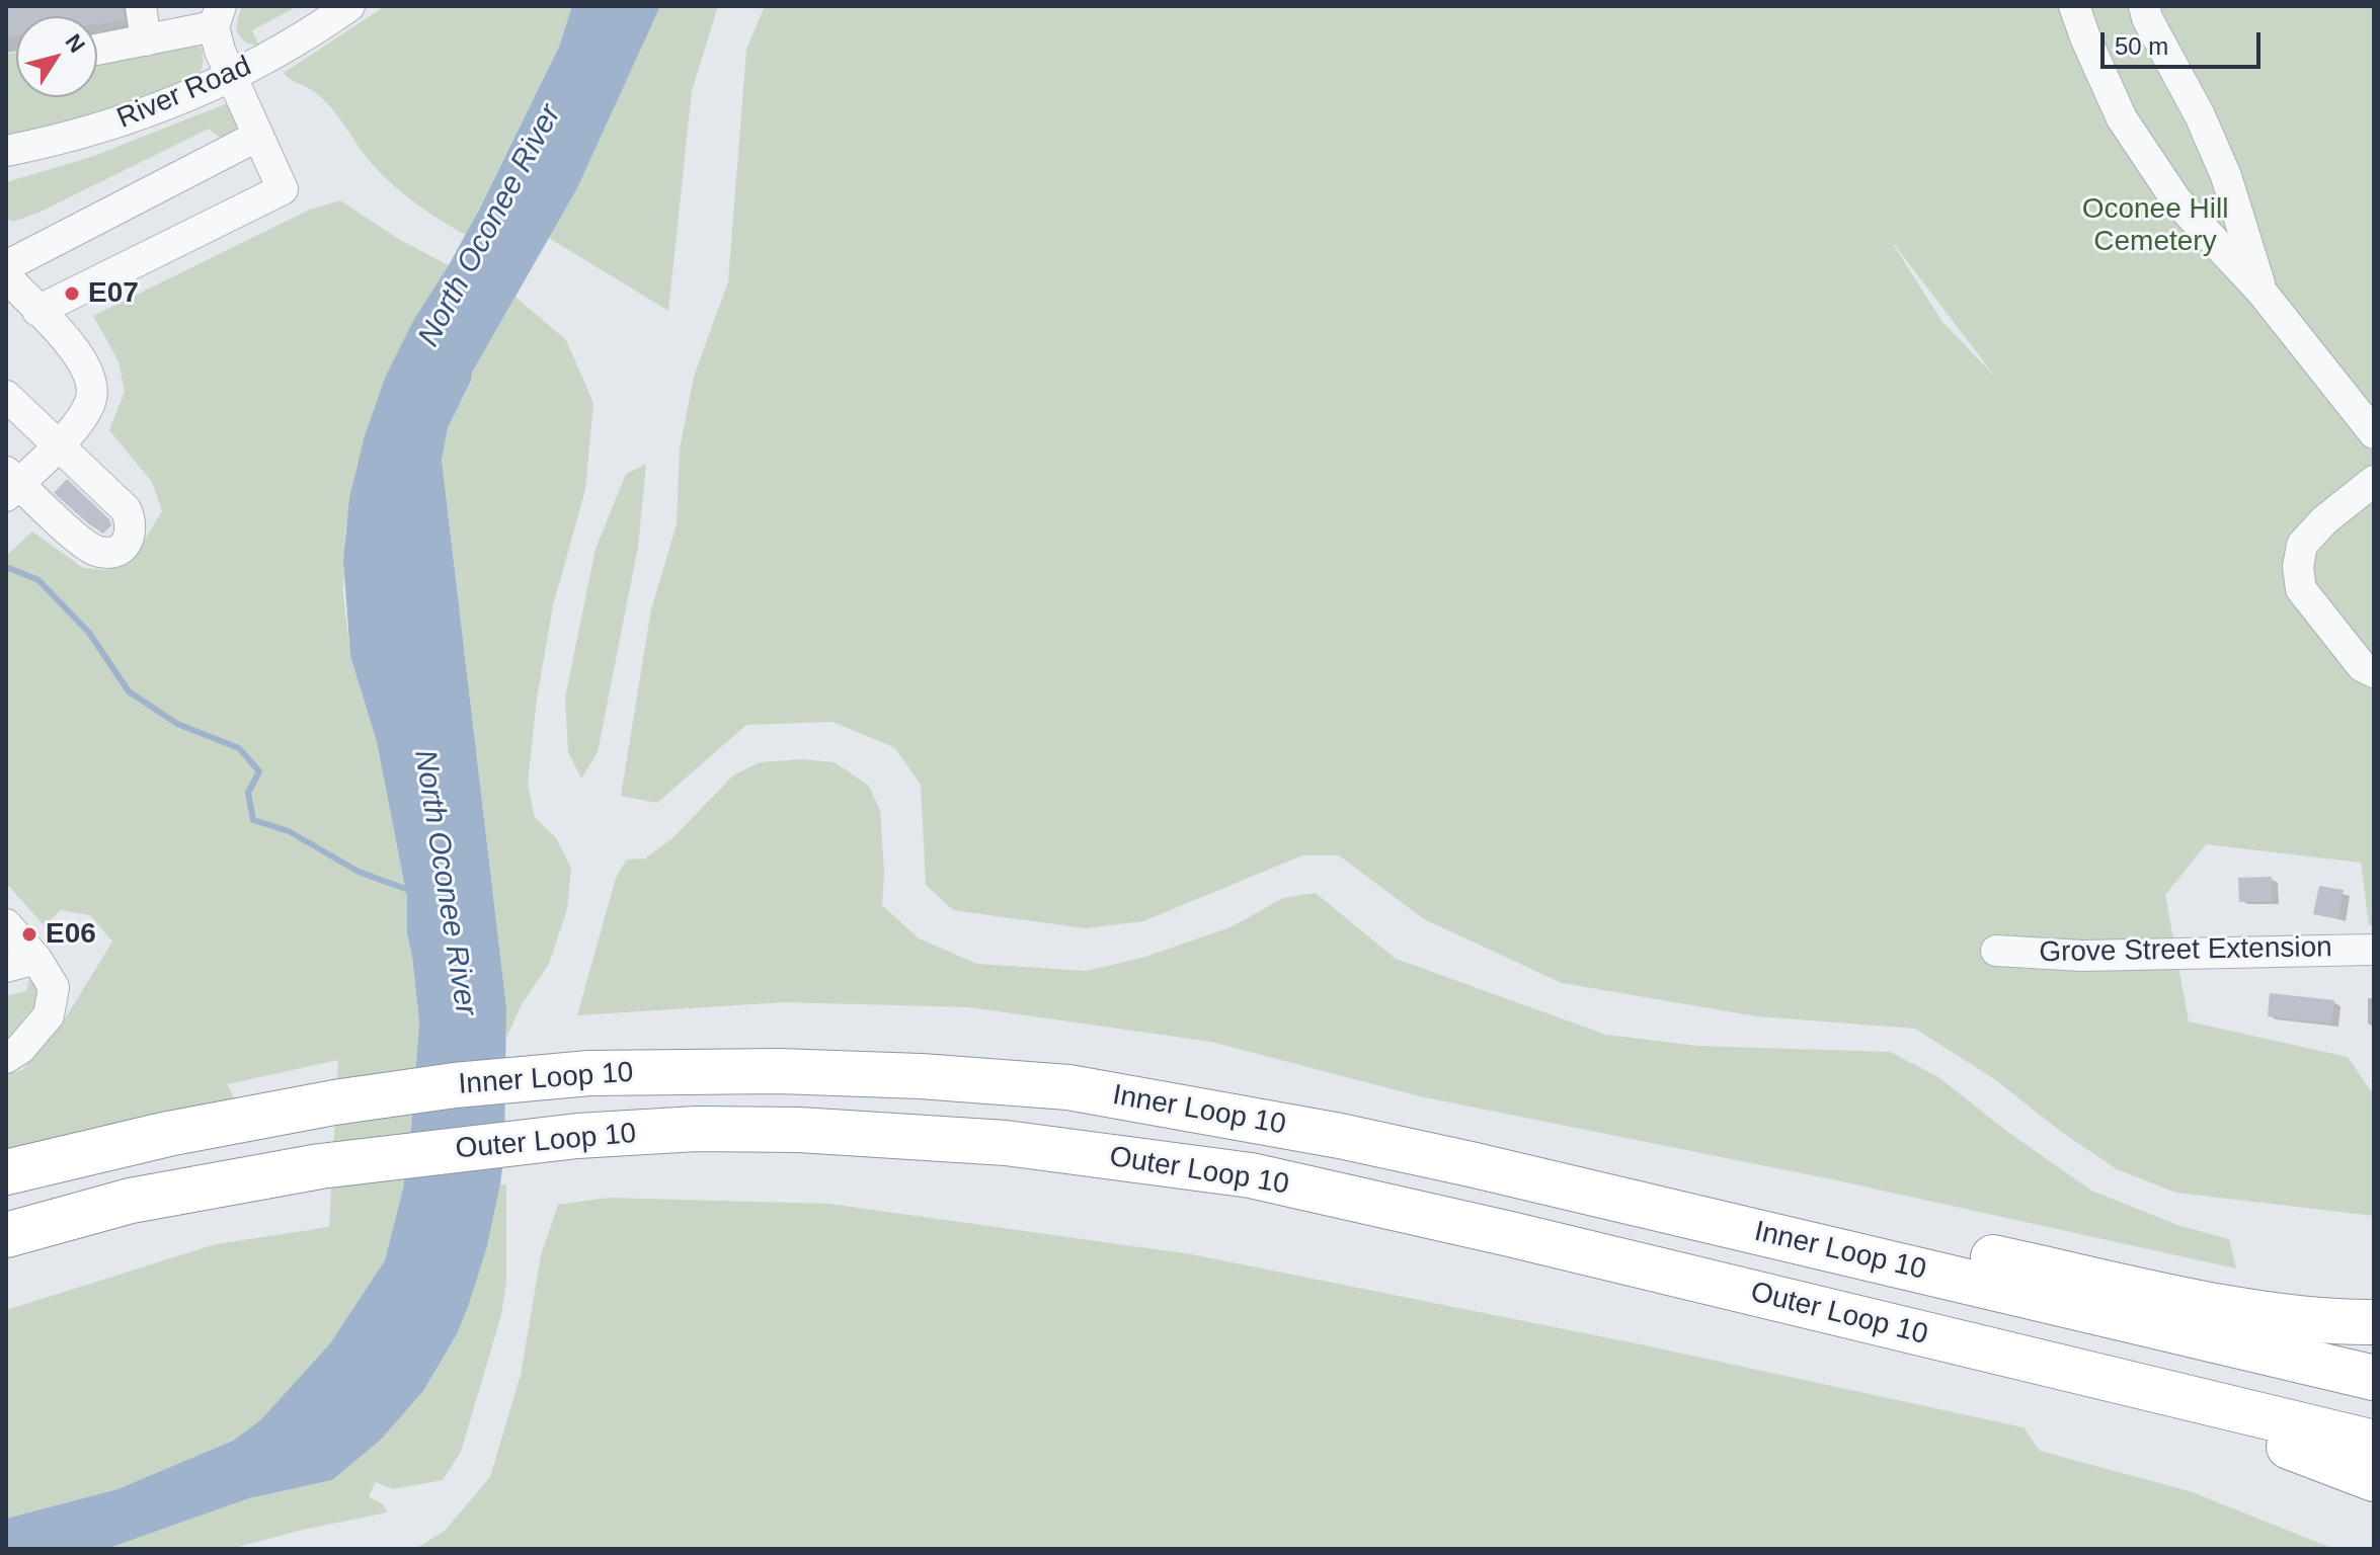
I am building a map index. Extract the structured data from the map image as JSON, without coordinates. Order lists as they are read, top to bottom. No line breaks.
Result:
{"streets":{"highway":["Inner Loop 10","Outer Loop 10"],"street":["River Road","Grove Street Extension"]},"water":["North Oconee River"],"parks":["Oconee Hill Cemetery"],"places":["E07","E06"],"scale_bar":"50 m","north":"top right"}
